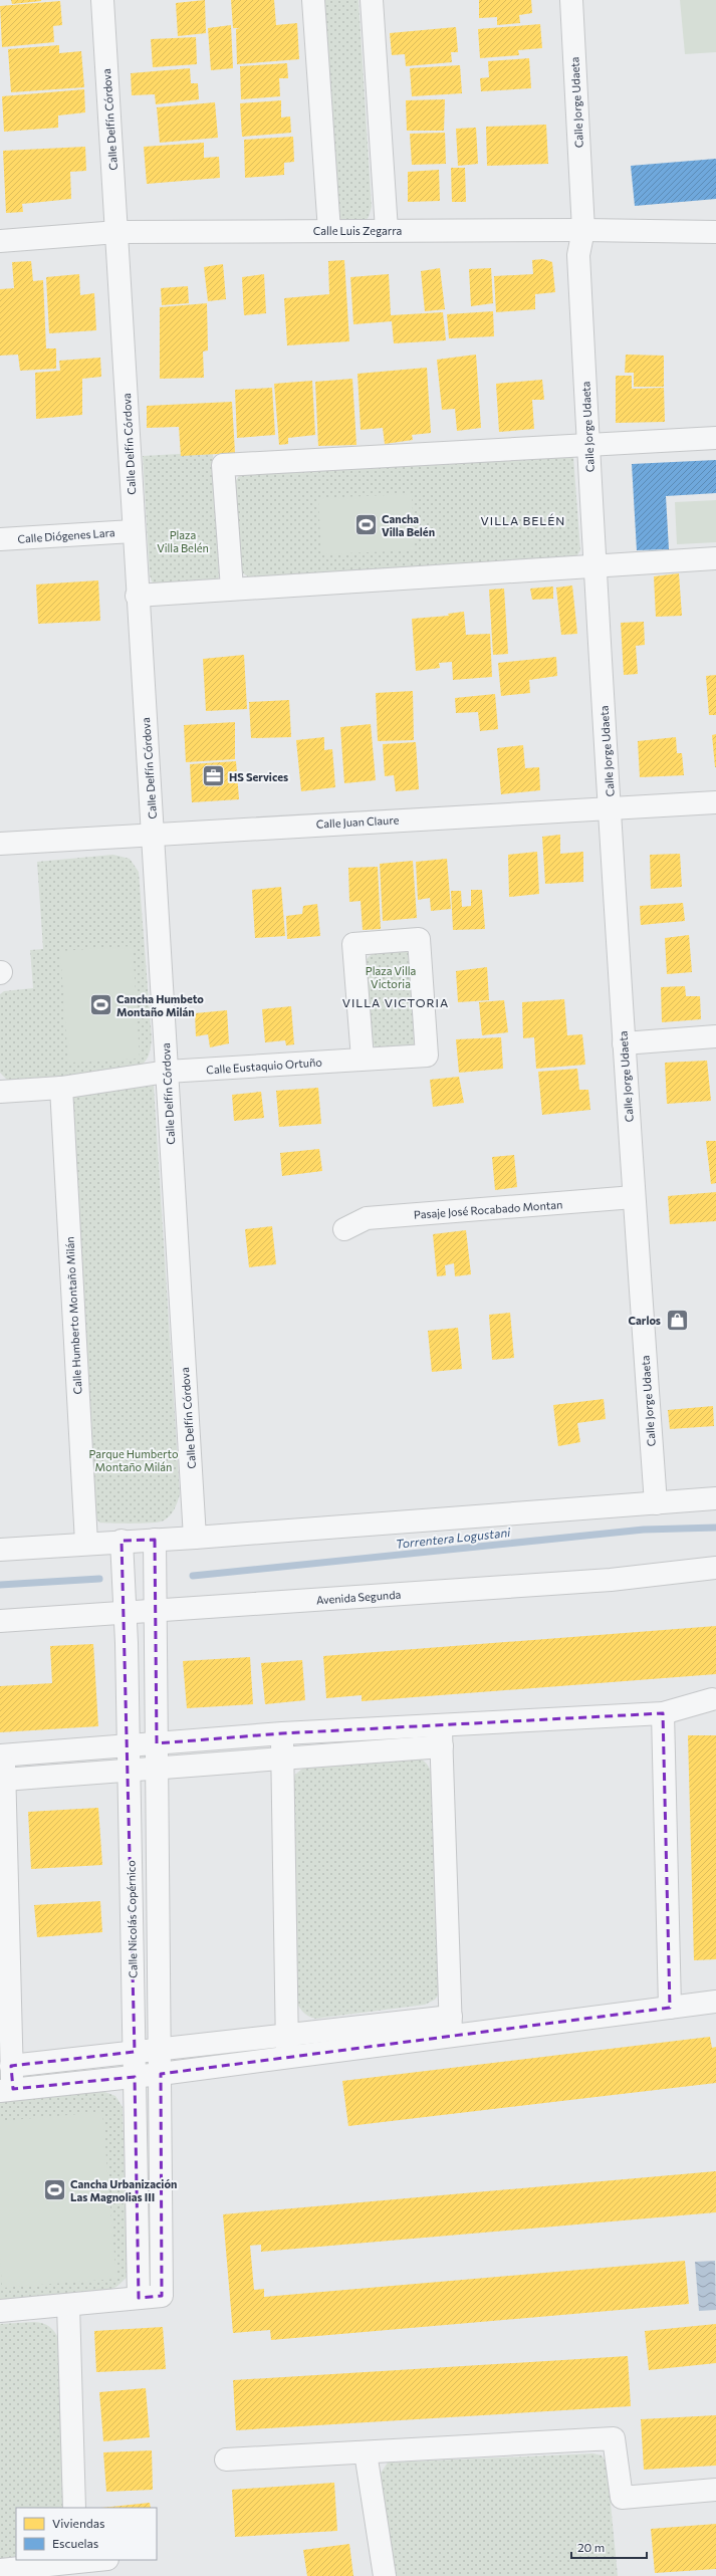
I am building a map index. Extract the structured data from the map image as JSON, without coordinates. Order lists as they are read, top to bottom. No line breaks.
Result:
{"streets":{"street":["Calle Jorge Udaeta","Calle Delfín Córdova","Calle Luis Zegarra","Calle Diógenes Lara","Calle Juan Claure","Calle Eustaquio Ortuño","Pasaje José Rocabado Montan","Calle Humberto Montaño Milán","Avenida Segunda","Calle Nicolás Copérnico"]},"crossings":[["Calle Jorge Udaeta","Calle Luis Zegarra"],["Calle Jorge Udaeta","Calle Juan Claure"],["Calle Jorge Udaeta","Pasaje José Rocabado Montan"],["Calle Delfín Córdova","Calle Luis Zegarra"],["Calle Delfín Córdova","Calle Diógenes Lara"],["Calle Delfín Córdova","Calle Juan Claure"],["Calle Delfín Córdova","Calle Eustaquio Ortuño"],["Calle Eustaquio Ortuño","Calle Humberto Montaño Milán"],["Avenida Segunda","Calle Nicolás Copérnico"]],"districts":["VILLA BELÉN","VILLA VICTORIA"],"water":["Torrentera Logustani"],"parks":["Plaza Villa Belén","Plaza Villa Victoria","Parque Humberto Montaño Milán"],"places":{"sports":["Cancha Villa Belén","Cancha Humbeto Montaño Milán","Cancha Urbanización Las Magnolias III"],"office":["HS Services"],"shop":["Carlos"]},"legend":["Viviendas","Escuelas"],"scale_bar":"20 m"}
